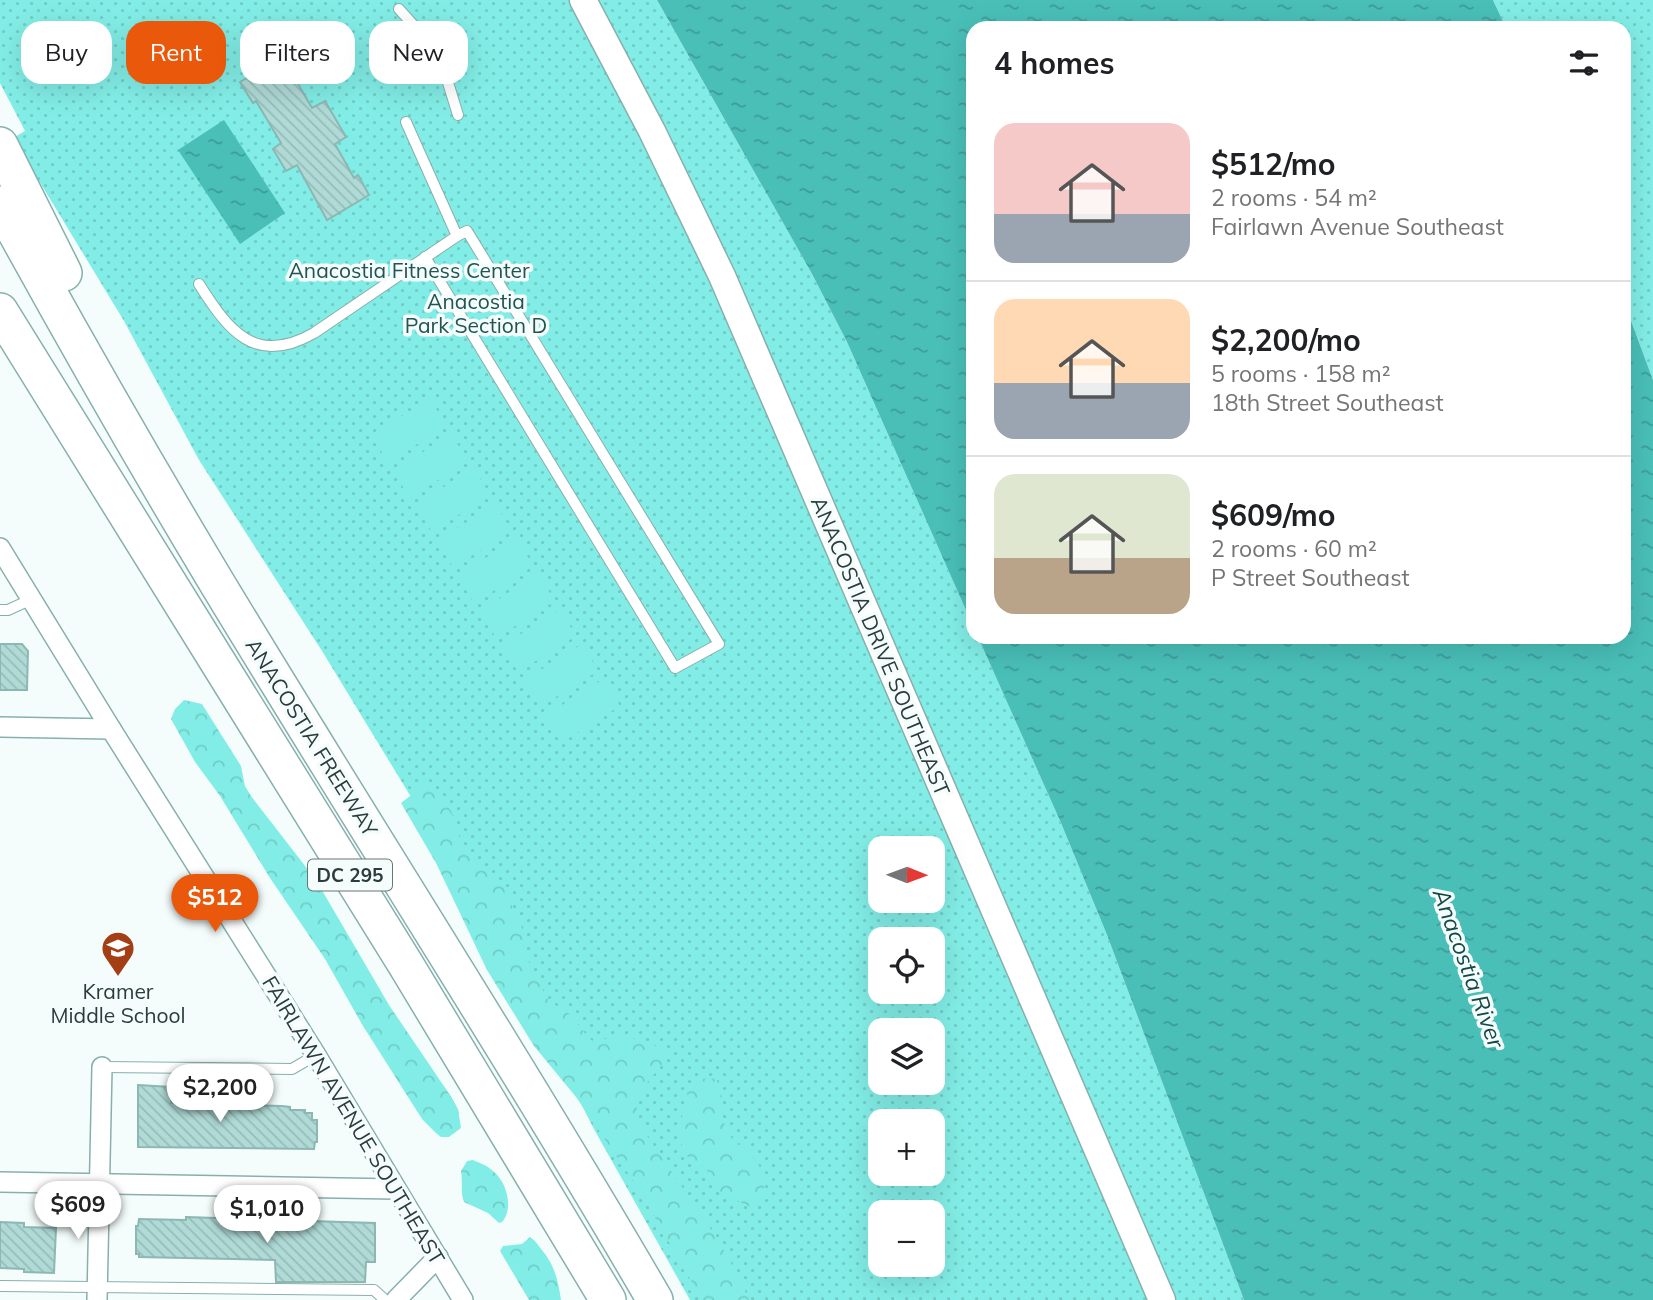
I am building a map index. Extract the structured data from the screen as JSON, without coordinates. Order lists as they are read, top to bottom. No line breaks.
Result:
{"streets":{"highway":["ANACOSTIA FREEWAY","DC 295"],"street":["ANACOSTIA DRIVE SOUTHEAST","FAIRLAWN AVENUE SOUTHEAST"]},"water":["Anacostia River"],"parks":["Anacostia Fitness Center","Anacostia Park Section D"],"places":{"school or university":["Kramer Middle School"]},"north":"right","page":{"chip":["Buy","Rent","Filters","New"],"heading":"4 homes","list":[{"name":"$512/mo","note":"2 rooms · 54 m² · Fairlawn Avenue Southeast"},{"name":"$2,200/mo","note":"5 rooms · 158 m² · 18th Street Southeast"},{"name":"$609/mo","note":"2 rooms · 60 m² · P Street Southeast"}],"map_buttons":["+","−"],"price":["$512","$2,200","$609","$1,010"]}}
